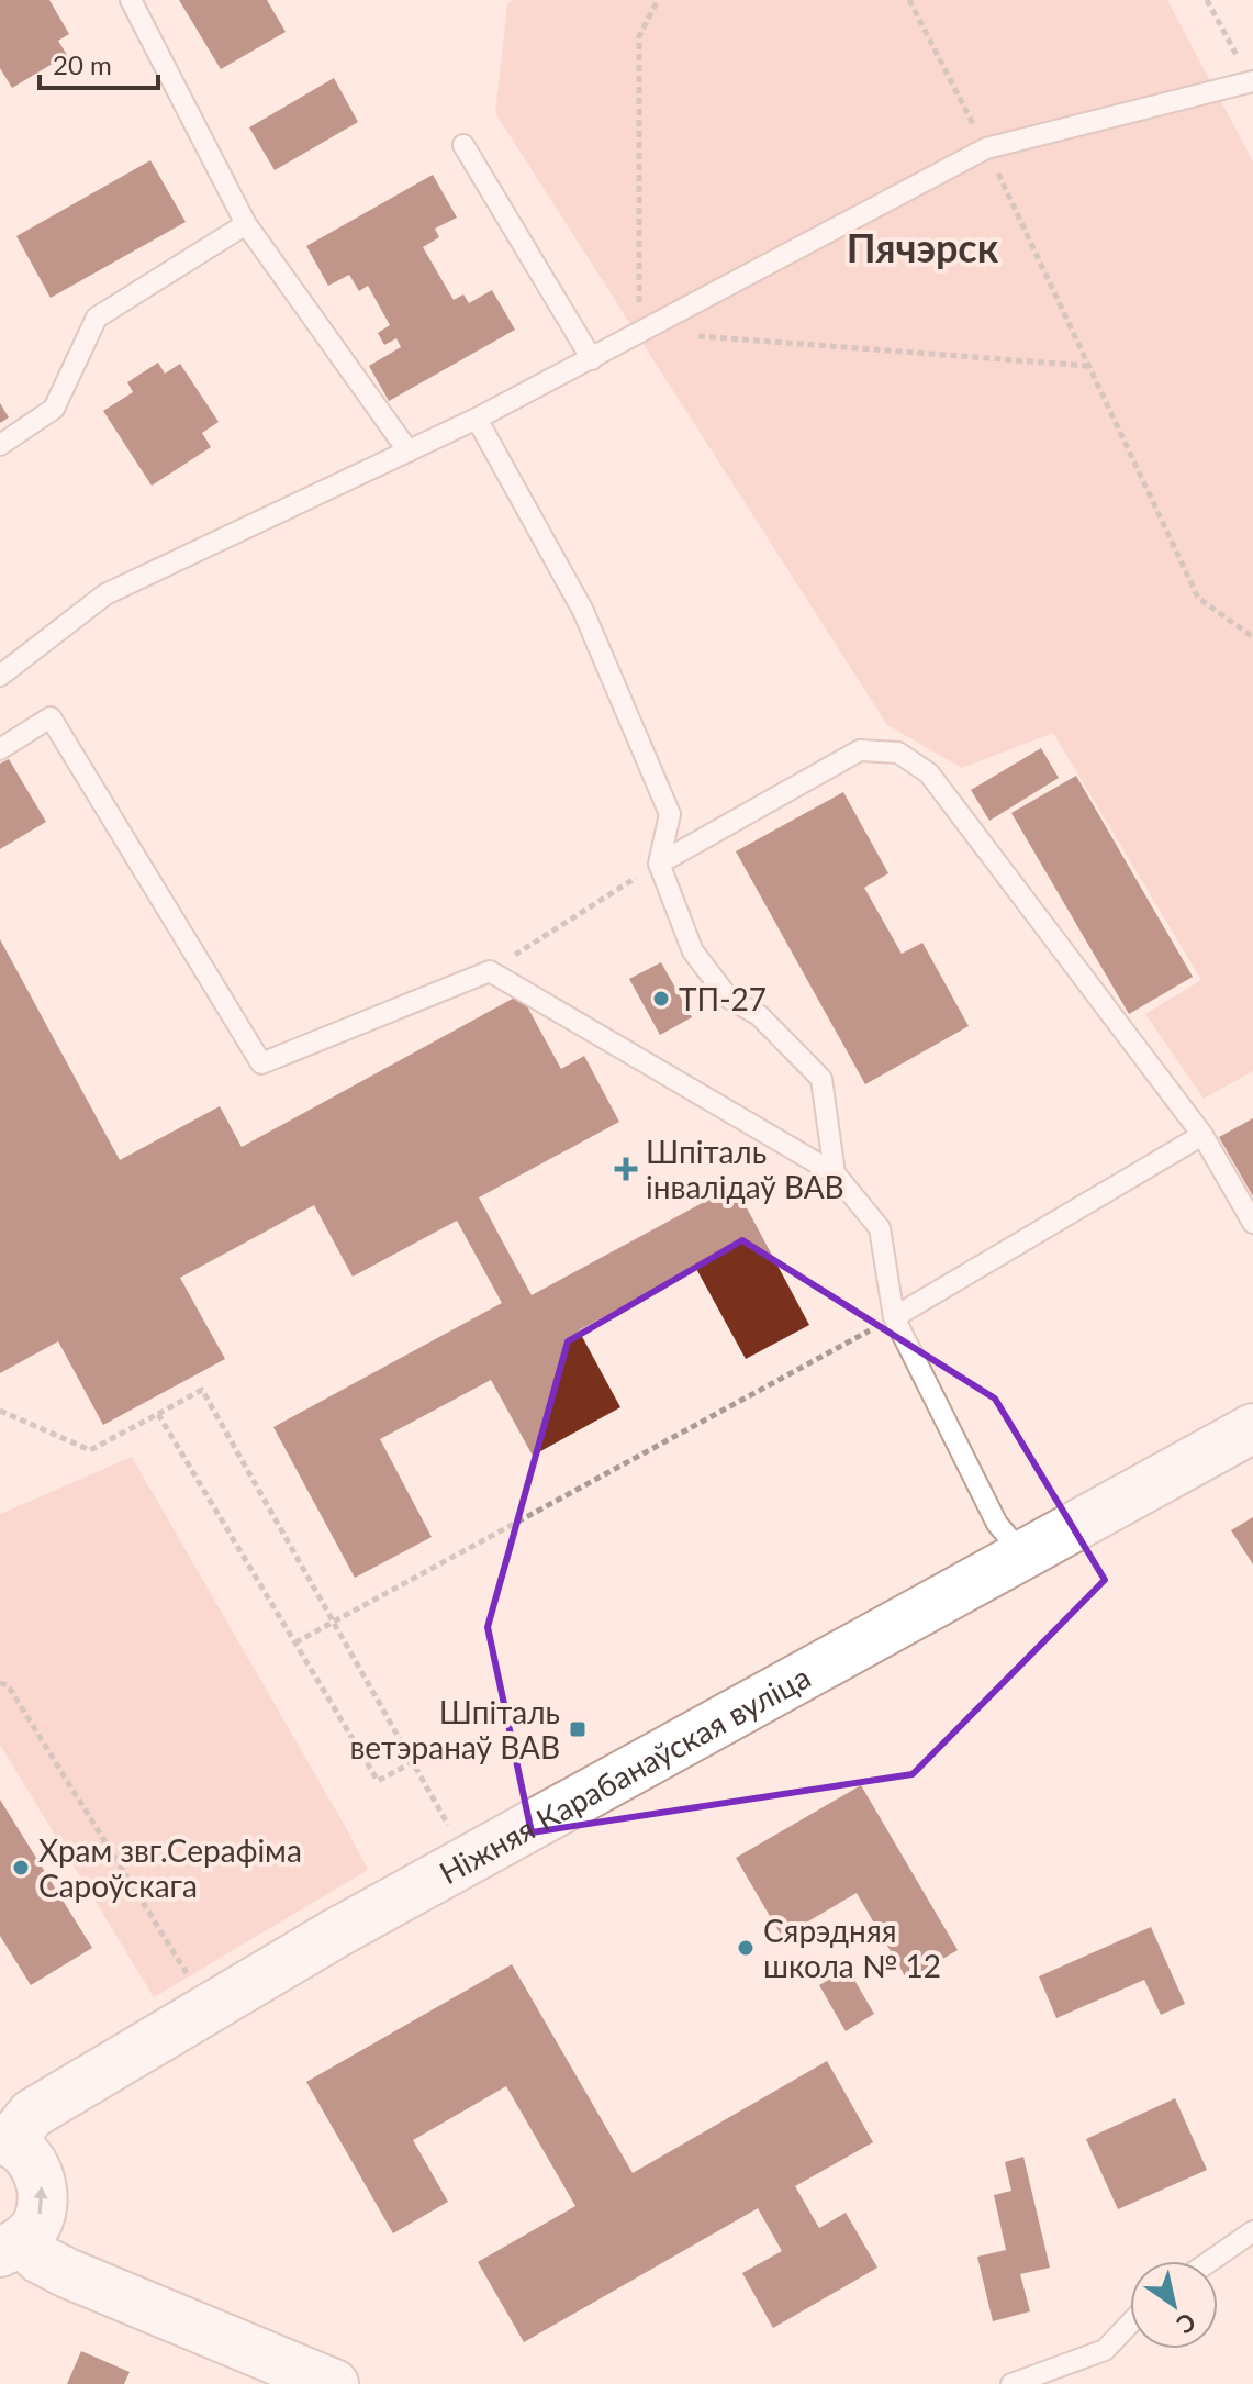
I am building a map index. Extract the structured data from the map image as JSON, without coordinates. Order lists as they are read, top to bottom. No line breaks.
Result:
{"streets":{"main road":["Ніжняя Карабанаўская вуліца"]},"districts":["Пячэрск"],"places":{"other":["ТП-27","Храм звг.Серафіма Сароўскага","Сярэдняя школа № 12"],"health":["Шпіталь інвалідаў ВАВ"],"transit":["Шпіталь ветэранаў ВАВ"]},"scale_bar":"20 m","north":"bottom right"}
